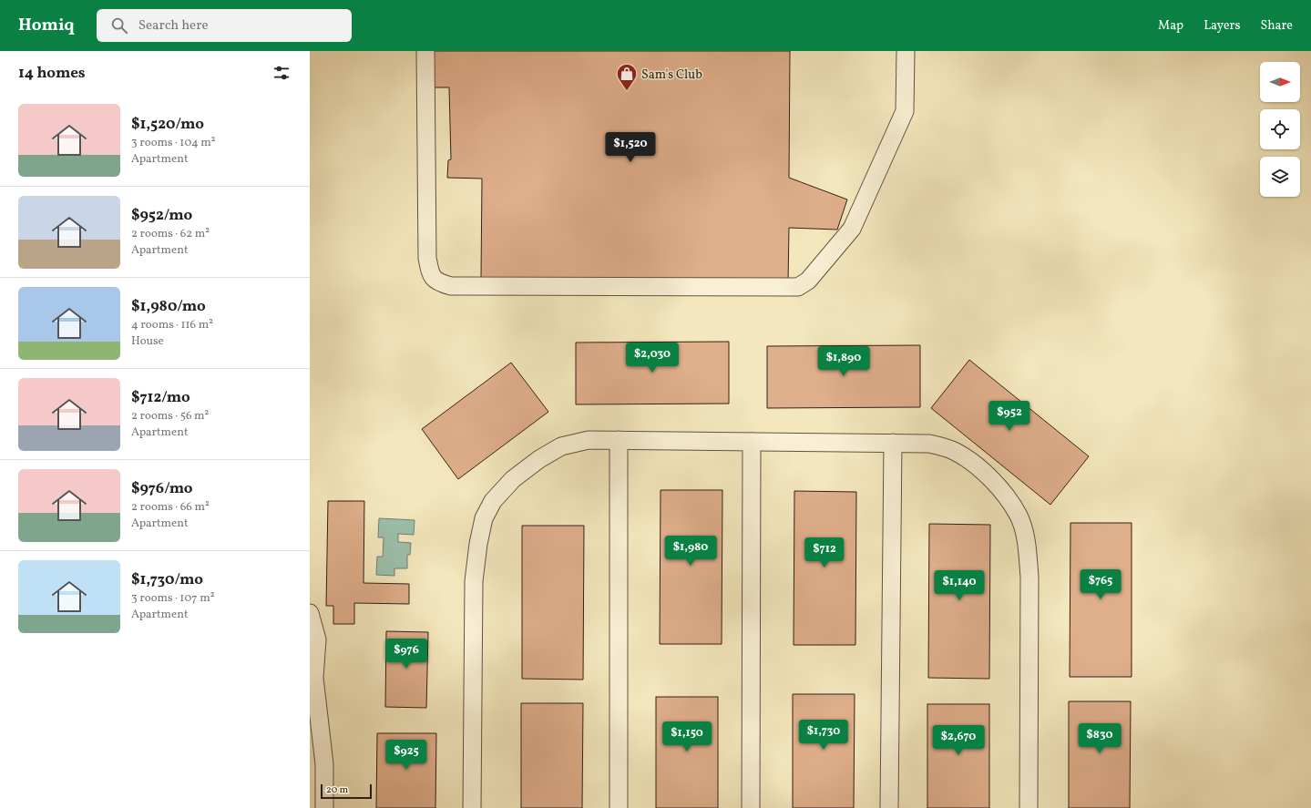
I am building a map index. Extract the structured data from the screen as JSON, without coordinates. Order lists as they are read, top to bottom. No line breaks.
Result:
{"places":{"shop":["Sam's Club"]},"scale_bar":"20 m","north":"right","page":{"header":"Homiq","search":"Search here","nav":["Map","Layers","Share"],"heading":"14 homes","list":[{"name":"$1,520/mo","note":"3 rooms · 104 m² · Apartment"},{"name":"$952/mo","note":"2 rooms · 62 m² · Apartment"},{"name":"$1,980/mo","note":"4 rooms · 116 m² · House"},{"name":"$712/mo","note":"2 rooms · 56 m² · Apartment"},{"name":"$976/mo","note":"2 rooms · 66 m² · Apartment"},{"name":"$1,730/mo","note":"3 rooms · 107 m² · Apartment"}],"price":["$1,520","$2,030","$1,890","$952","$1,980","$712","$765","$1,140","$976","$1,730","$1,150","$830","$2,670","$925"],"scale":"20 m"}}
